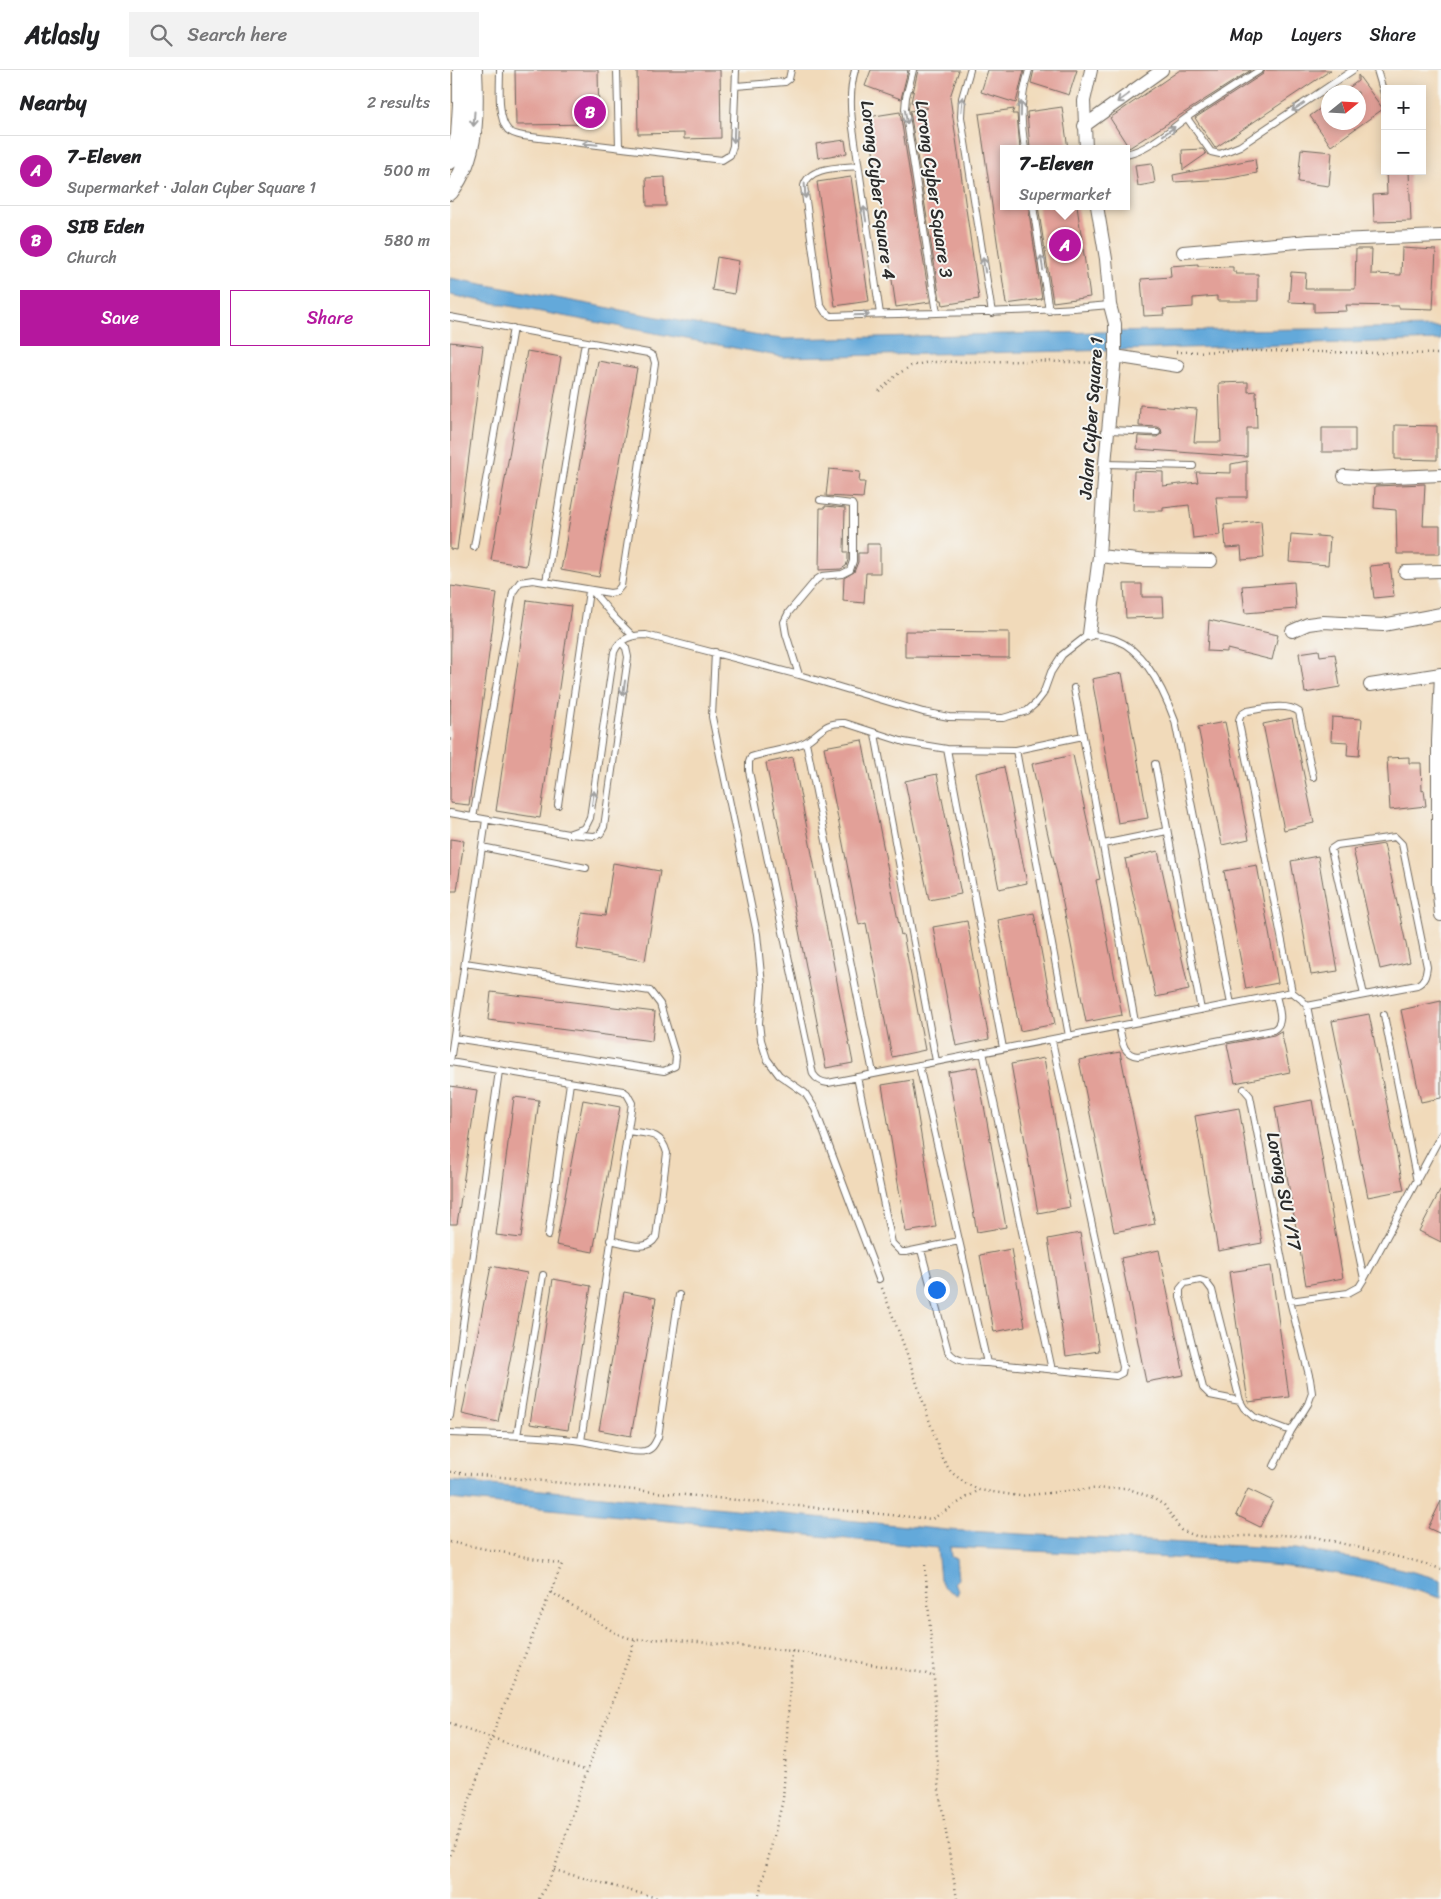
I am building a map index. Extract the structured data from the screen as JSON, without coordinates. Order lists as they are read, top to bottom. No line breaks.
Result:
{"streets":{"street":["Jalan Cyber Square 1"],"lane":["Lorong Cyber Square 3","Lorong Cyber Square 4","Lorong SU 1/17"]},"one_way":["Lorong Cyber Square 4"],"north":"right","page":{"header":"Atlasly","search":"Search here","nav":["Map","Layers","Share"],"heading":["Nearby","2 results"],"map_buttons":["+","−"],"pins":["B","A"],"list":[{"mark":"A","name":"7-Eleven","note":"Supermarket · Jalan Cyber Square 1","value":"500 m"},{"mark":"B","name":"SIB Eden","note":"Church","value":"580 m"}],"popup":["7-Eleven","Supermarket"],"buttons":["Save","Share"]}}
